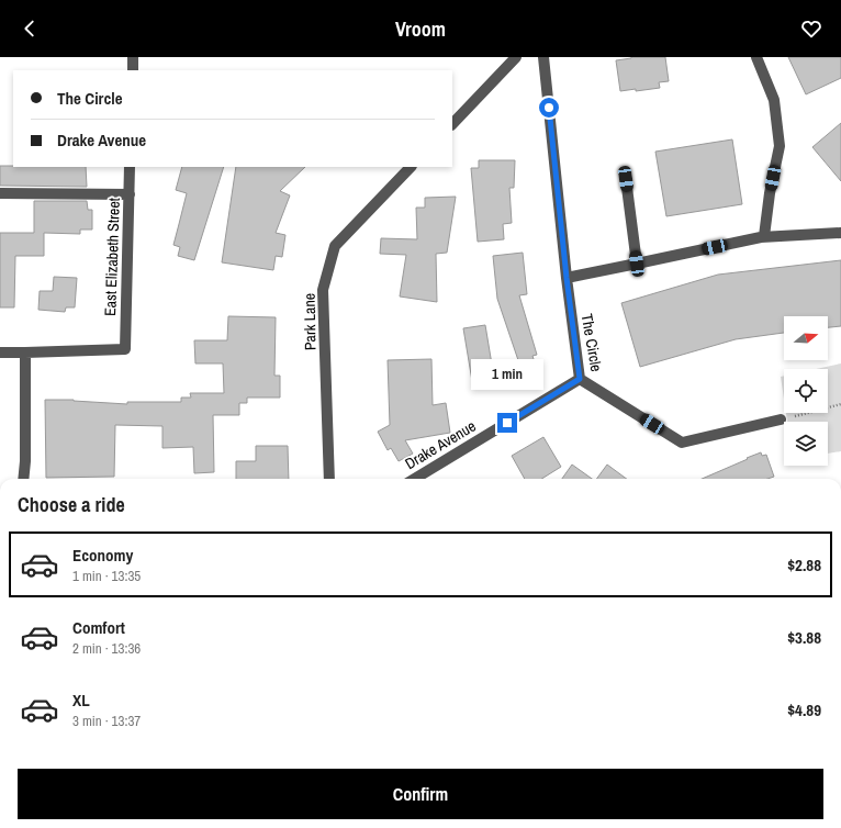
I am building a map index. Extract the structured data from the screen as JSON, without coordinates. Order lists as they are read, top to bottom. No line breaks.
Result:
{"streets":{"street":["East Elizabeth Street","Park Lane","The Circle","Drake Avenue"]},"crossings":[["The Circle","Drake Avenue"]],"north":"right","page":{"header":"Vroom","banner":["The Circle","Drake Avenue"],"bubble":"1 min","heading":"Choose a ride","list":[{"name":"Economy","note":"1 min · 13:35","value":"$2.88"},{"name":"Comfort","note":"2 min · 13:36","value":"$3.88"},{"name":"XL","note":"3 min · 13:37","value":"$4.89"}],"buttons":"Confirm"}}
